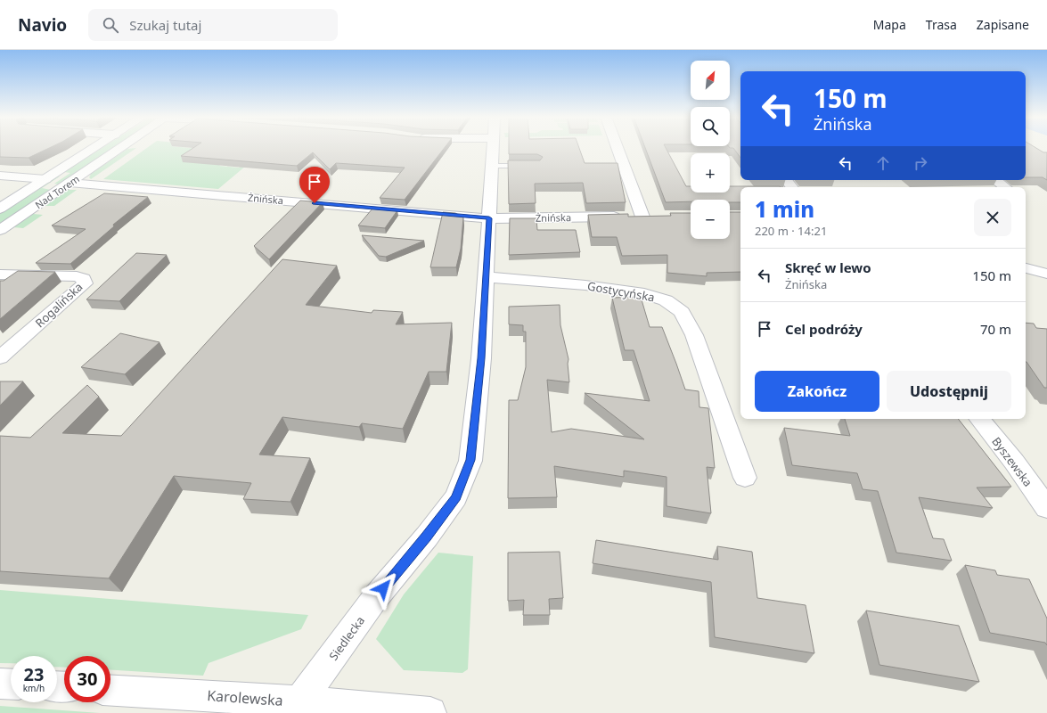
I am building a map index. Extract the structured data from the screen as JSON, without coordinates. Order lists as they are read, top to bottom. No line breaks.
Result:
{"streets":{"street":["Nad Torem","Żnińska","Gostycyńska","Rogalińska","Byszewska","Siedlecka","Karolewska"]},"crossings":[["Nad Torem","Żnińska"],["Żnińska","Siedlecka"],["Gostycyńska","Siedlecka"],["Siedlecka","Karolewska"]],"north":"top right","page":{"header":"Navio","search":"Szukaj tutaj","nav":["Mapa","Trasa","Zapisane"],"map_buttons":["+","−"],"turn":["150 m","Żnińska"],"heading":["1 min","220 m · 14:21"],"list":[{"name":"Skręć w lewo","note":"Żnińska","value":"150 m"},{"name":"Cel podróży","value":"70 m"}],"buttons":["Zakończ","Udostępnij"],"speed":"23 km/h","limit":"30"}}
